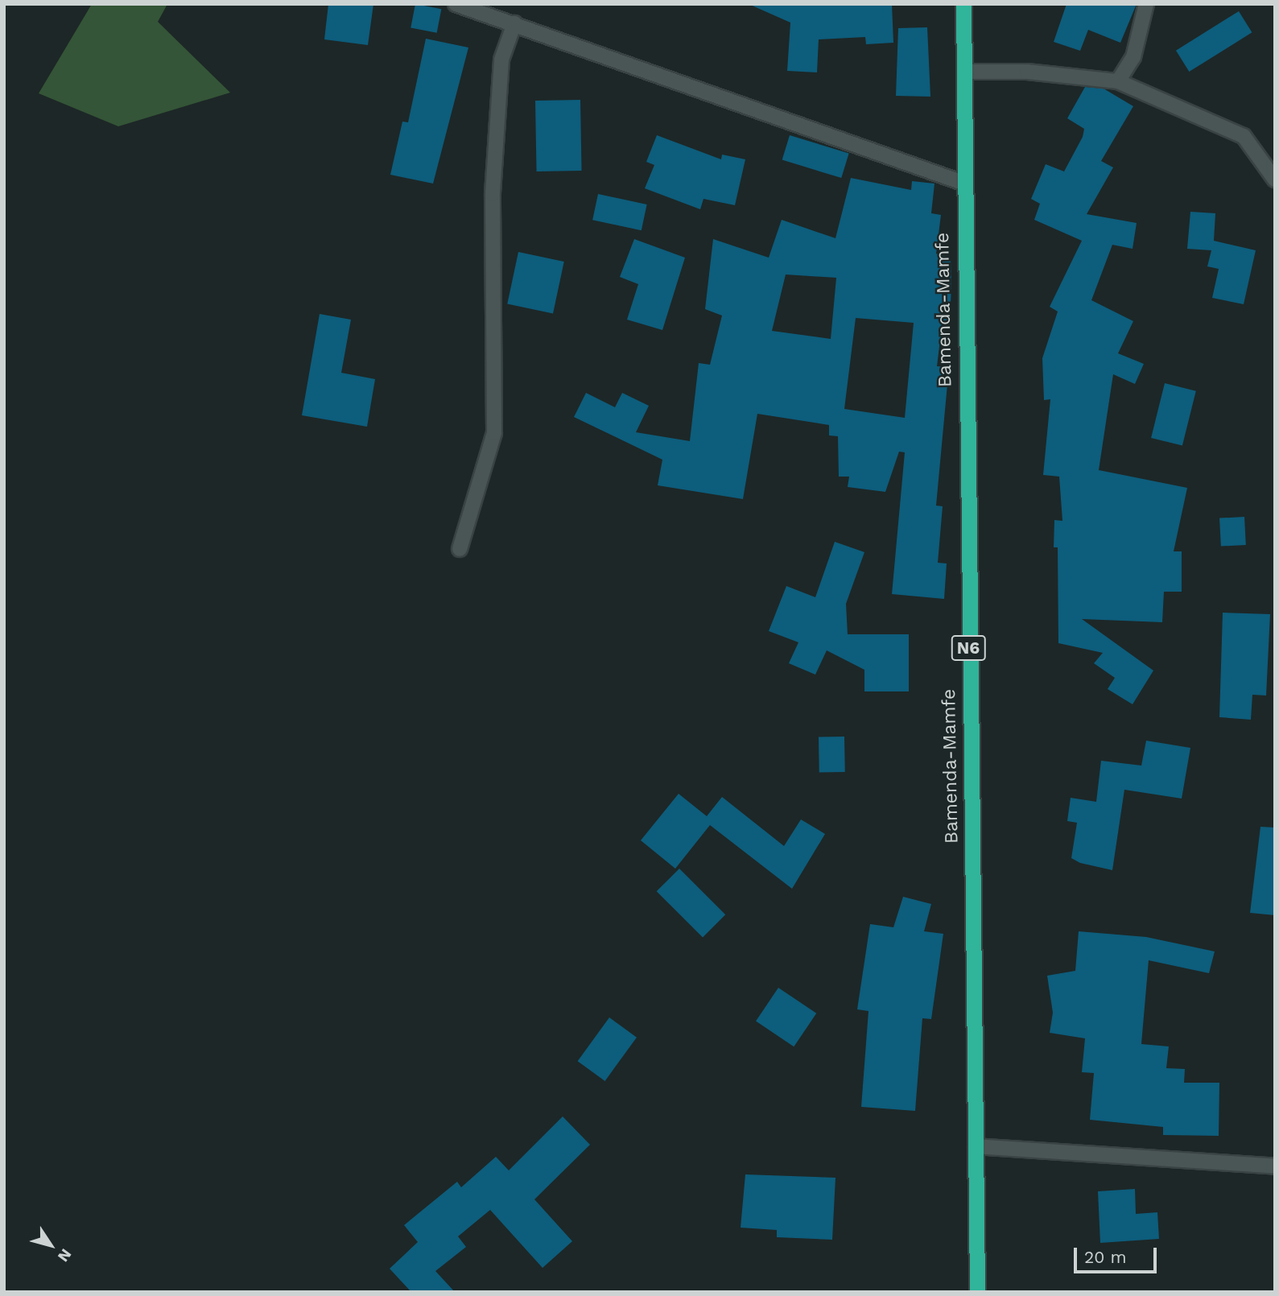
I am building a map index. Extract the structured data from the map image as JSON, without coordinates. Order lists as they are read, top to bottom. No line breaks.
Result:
{"streets":{"highway":["Bamenda-Mamfe","N6"]},"scale_bar":"20 m","north":"bottom right"}
